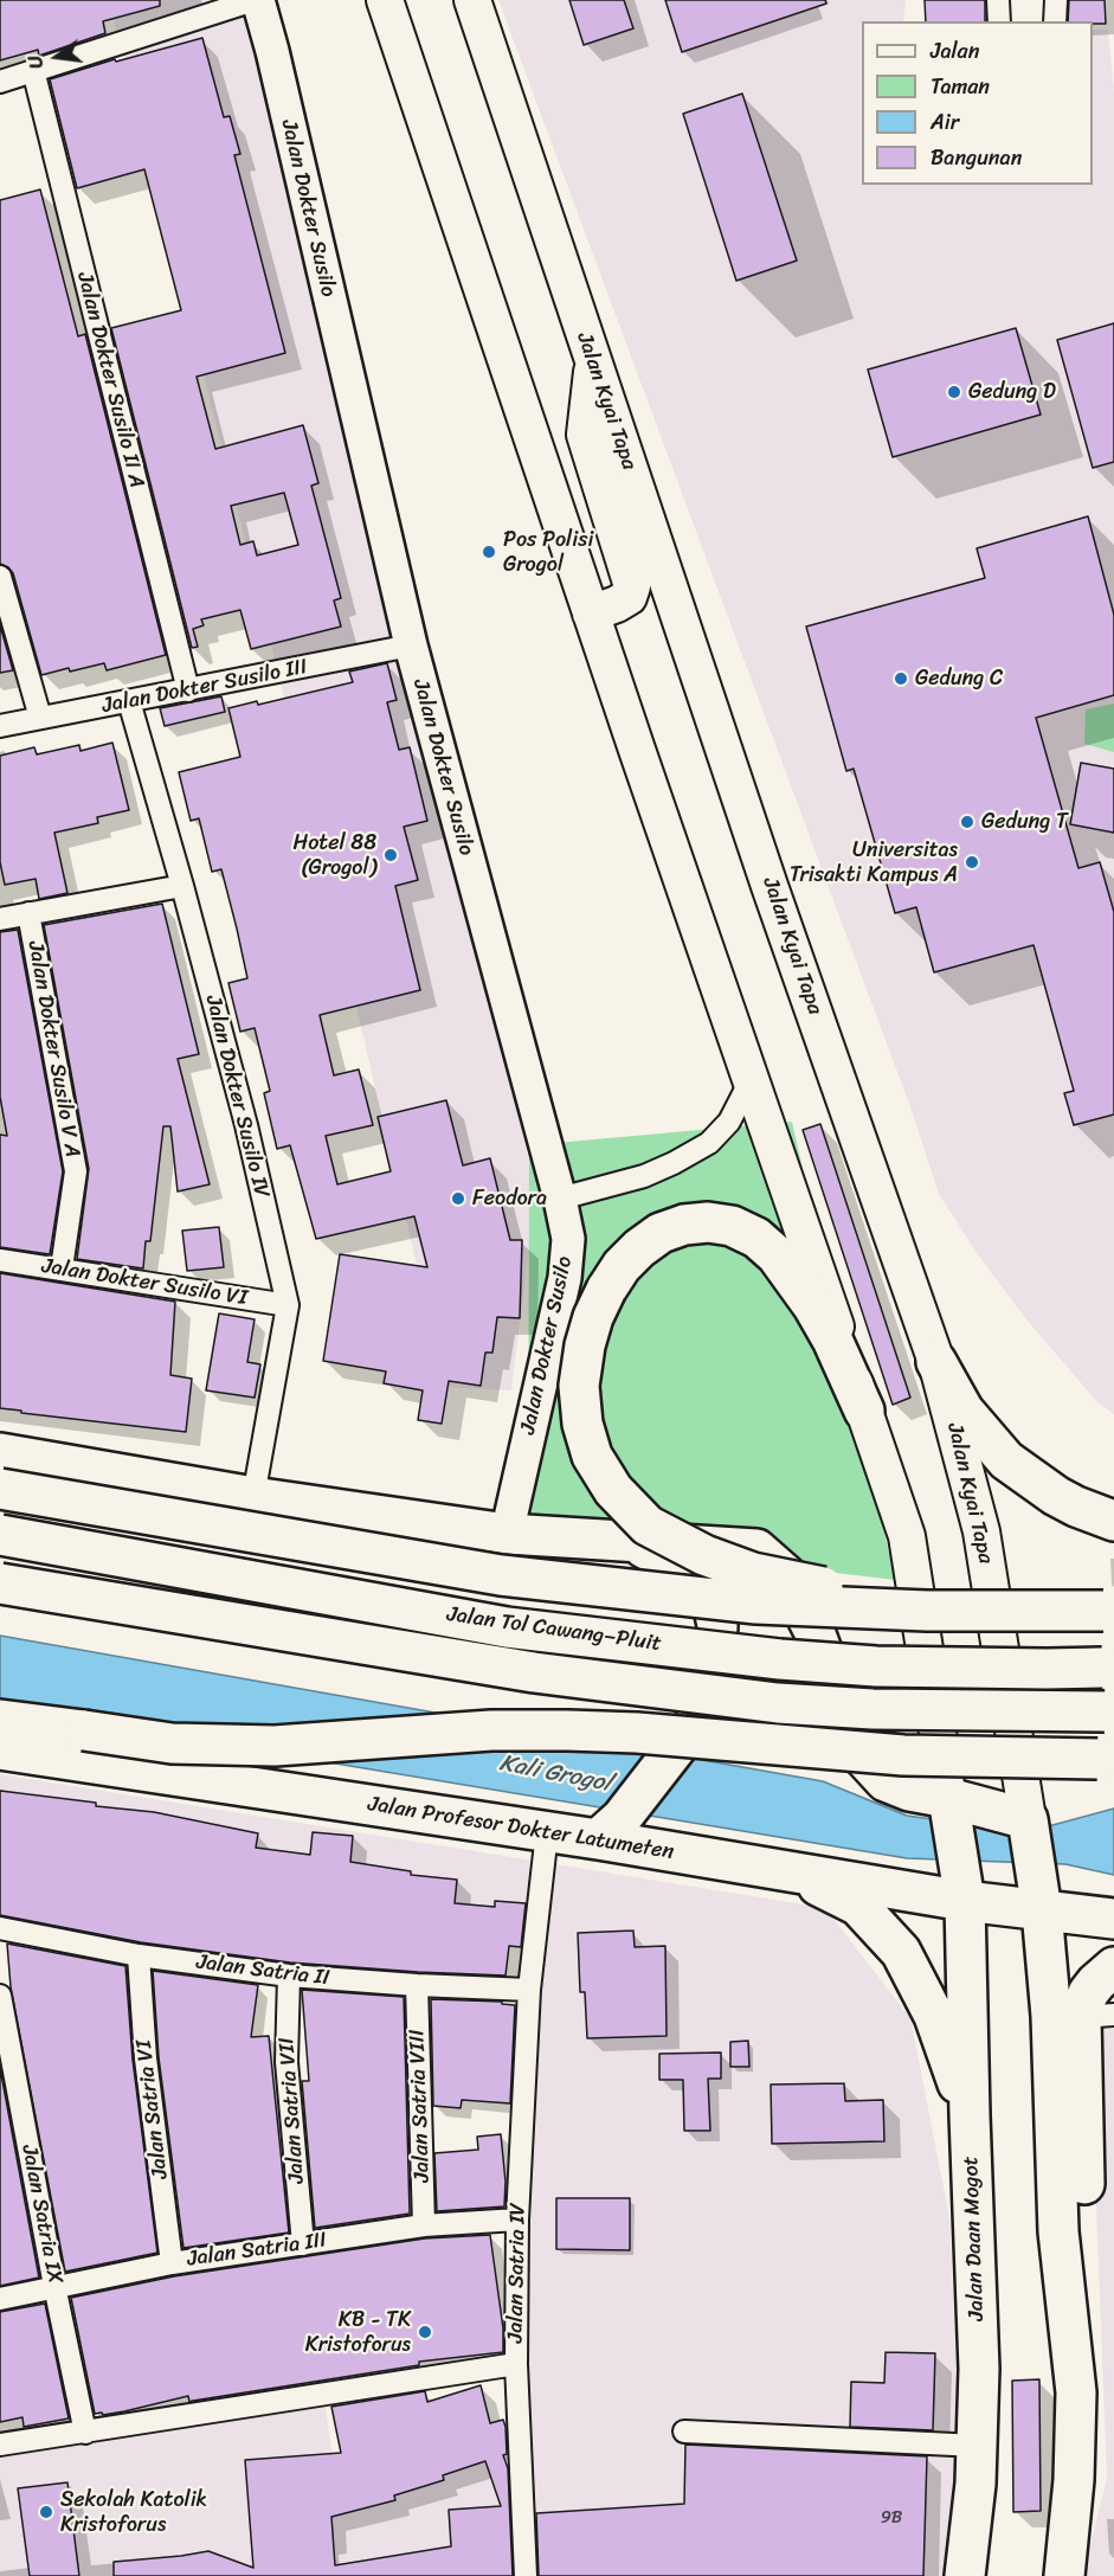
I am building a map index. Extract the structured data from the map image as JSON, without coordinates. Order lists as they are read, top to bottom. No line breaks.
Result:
{"streets":{"highway":["Jalan Kyai Tapa","Jalan Tol Cawang–Pluit","Jalan Profesor Dokter Latumeten","Jalan Daan Mogot"],"street":["Jalan Dokter Susilo","Jalan Dokter Susilo II A","Jalan Dokter Susilo III","Jalan Dokter Susilo V A","Jalan Dokter Susilo IV","Jalan Dokter Susilo VI","Jalan Satria II","Jalan Satria VIII","Jalan Satria VI","Jalan Satria VII","Jalan Satria IX","Jalan Satria III","Jalan Satria IV"]},"crossings":[["Jalan Dokter Susilo","Jalan Dokter Susilo III"],["Jalan Dokter Susilo II A","Jalan Dokter Susilo III"],["Jalan Kyai Tapa","Jalan Profesor Dokter Latumeten"],["Jalan Dokter Susilo III","Jalan Dokter Susilo IV"],["Jalan Dokter Susilo V A","Jalan Dokter Susilo VI"],["Jalan Dokter Susilo IV","Jalan Dokter Susilo VI"],["Jalan Profesor Dokter Latumeten","Jalan Daan Mogot"],["Jalan Profesor Dokter Latumeten","Jalan Satria IV"],["Jalan Satria II","Jalan Satria VIII"],["Jalan Satria II","Jalan Satria VI"],["Jalan Satria II","Jalan Satria VII"],["Jalan Satria II","Jalan Satria IV"],["Jalan Satria VIII","Jalan Satria III"],["Jalan Satria VI","Jalan Satria III"],["Jalan Satria VII","Jalan Satria III"],["Jalan Satria IX","Jalan Satria III"],["Jalan Satria IX","Jalan Satria IV"],["Jalan Satria III","Jalan Satria IV"]],"water":["Kali Grogol"],"places":["Gedung D","Pos Polisi Grogol","Gedung C","Gedung T","Hotel 88 (Grogol)","Universitas Trisakti Kampus A","Feodora","KB - TK Kristoforus","Sekolah Katolik Kristoforus"],"house_numbers":["9B"],"legend":["Jalan","Taman","Air","Bangunan"],"north":"left"}
